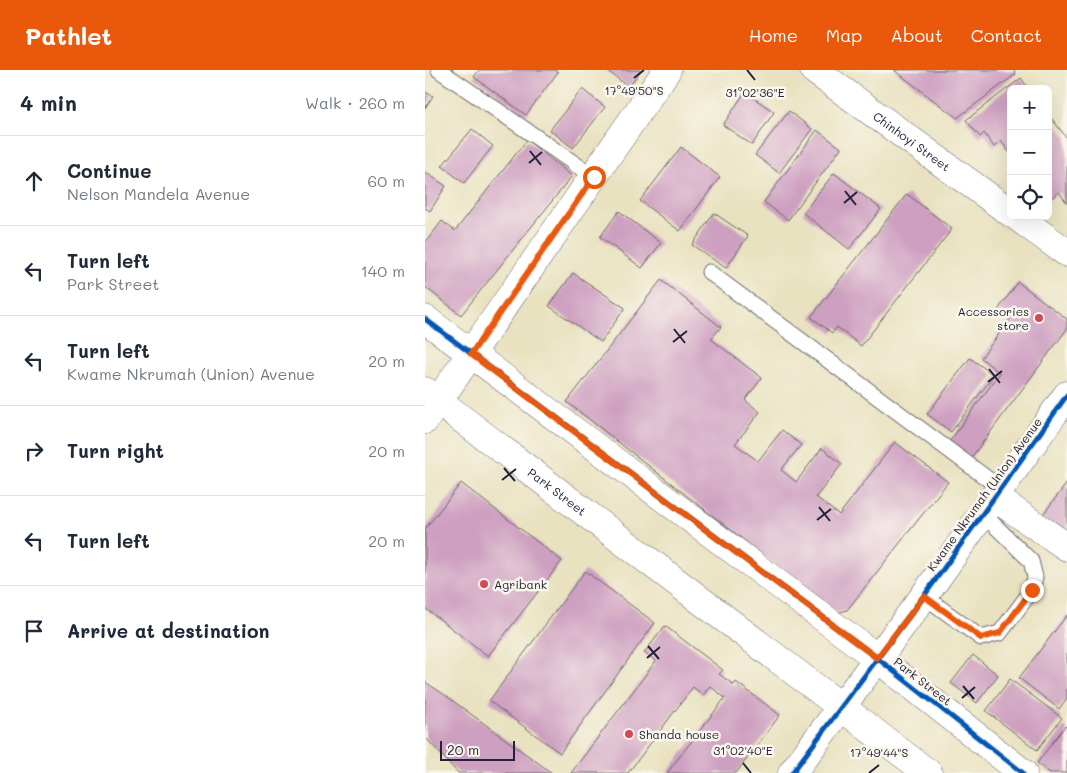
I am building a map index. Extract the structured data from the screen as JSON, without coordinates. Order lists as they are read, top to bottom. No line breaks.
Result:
{"streets":{"street":["Chinhoyi Street","Park Street","Kwame Nkrumah (Union) Avenue"]},"crossings":[["Park Street","Kwame Nkrumah (Union) Avenue"]],"places":["Accessories store","Agribank","Shanda house"],"scale_bar":"20 m","page":{"header":"Pathlet","nav":["Home","Map","About","Contact"],"heading":["4 min","Walk · 260 m"],"map_buttons":["+","−"],"list":[["Continue","Nelson Mandela Avenue","60 m"],["Turn left","Park Street","140 m"],["Turn left","Kwame Nkrumah (Union) Avenue","20 m"],["Turn right","20 m"],["Turn left","20 m"],"Arrive at destination"],"scale":"20 m"},"coordinates":["17°49'50\"S","31°02'36\"E","31°02'40\"E","17°49'44\"S"]}
